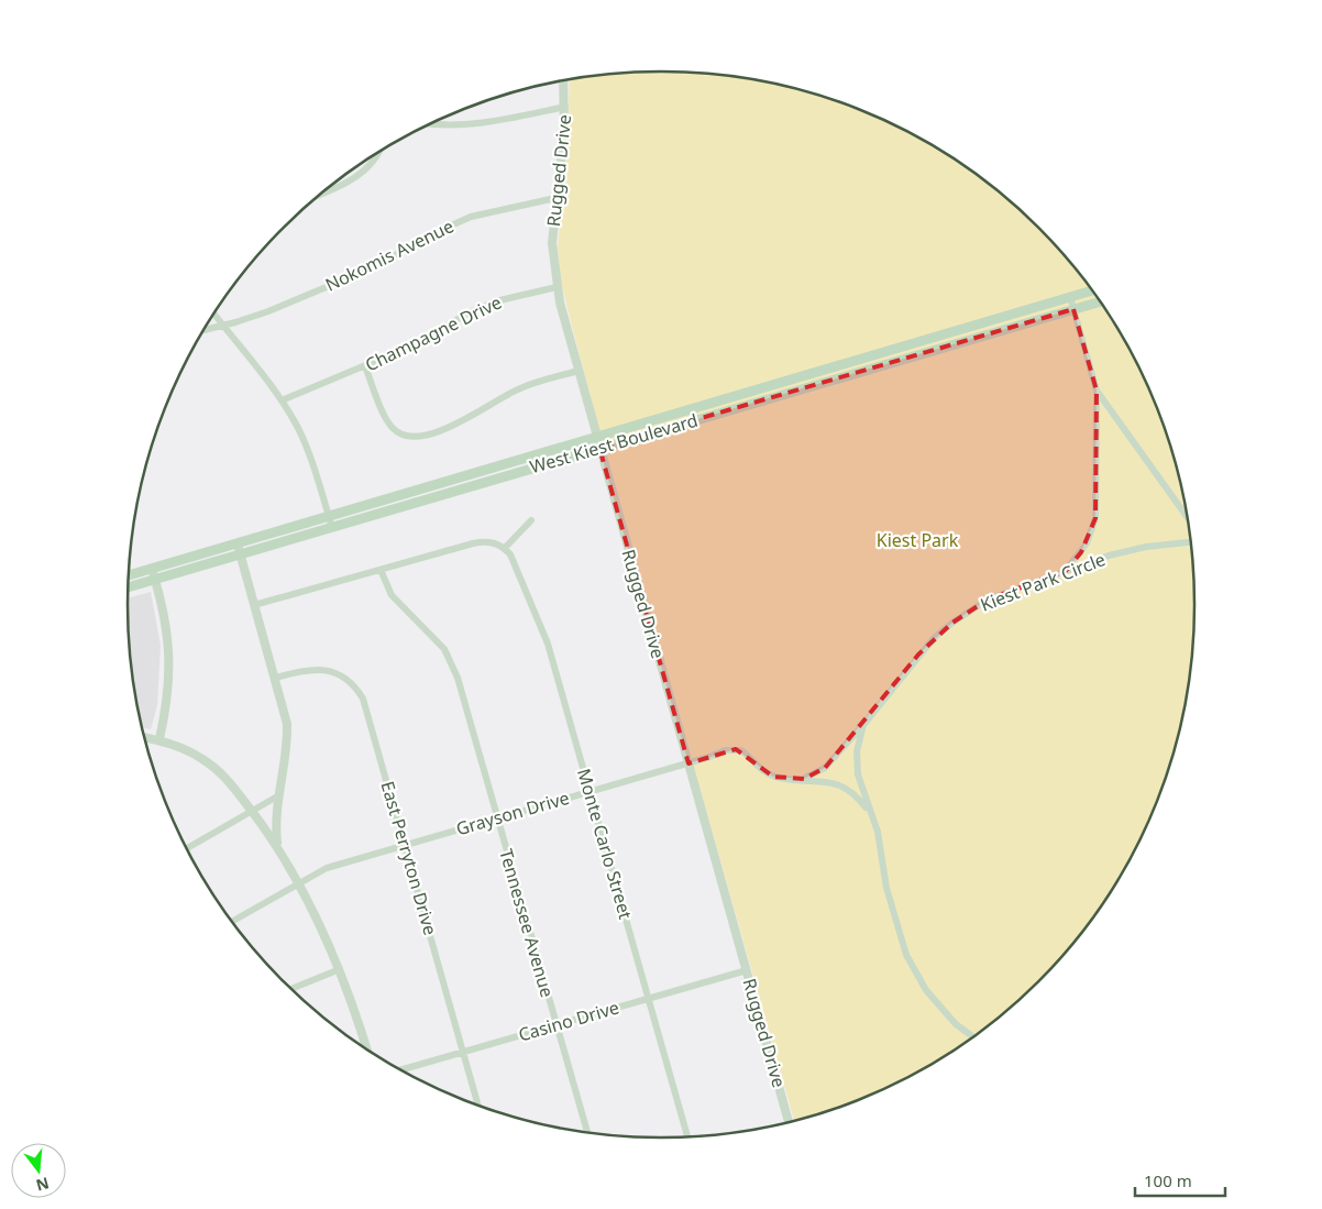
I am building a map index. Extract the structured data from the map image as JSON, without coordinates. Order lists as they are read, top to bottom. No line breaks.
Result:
{"streets":{"main road":["West Kiest Boulevard"],"street":["Rugged Drive","Nokomis Avenue","Champagne Drive","Kiest Park Circle","Grayson Drive","Monte Carlo Street","East Perryton Drive","Tennessee Avenue","Casino Drive"]},"crossings":[["Rugged Drive","Nokomis Avenue"],["Rugged Drive","Champagne Drive"],["Rugged Drive","West Kiest Boulevard"],["Rugged Drive","Grayson Drive"],["Rugged Drive","Casino Drive"],["Kiest Park Circle","Grayson Drive"],["Grayson Drive","Monte Carlo Street"],["Grayson Drive","East Perryton Drive"],["Grayson Drive","Tennessee Avenue"],["Monte Carlo Street","Casino Drive"],["East Perryton Drive","Casino Drive"],["Tennessee Avenue","Casino Drive"]],"parks":["Kiest Park"],"scale_bar":"100 m","north":"bottom"}
